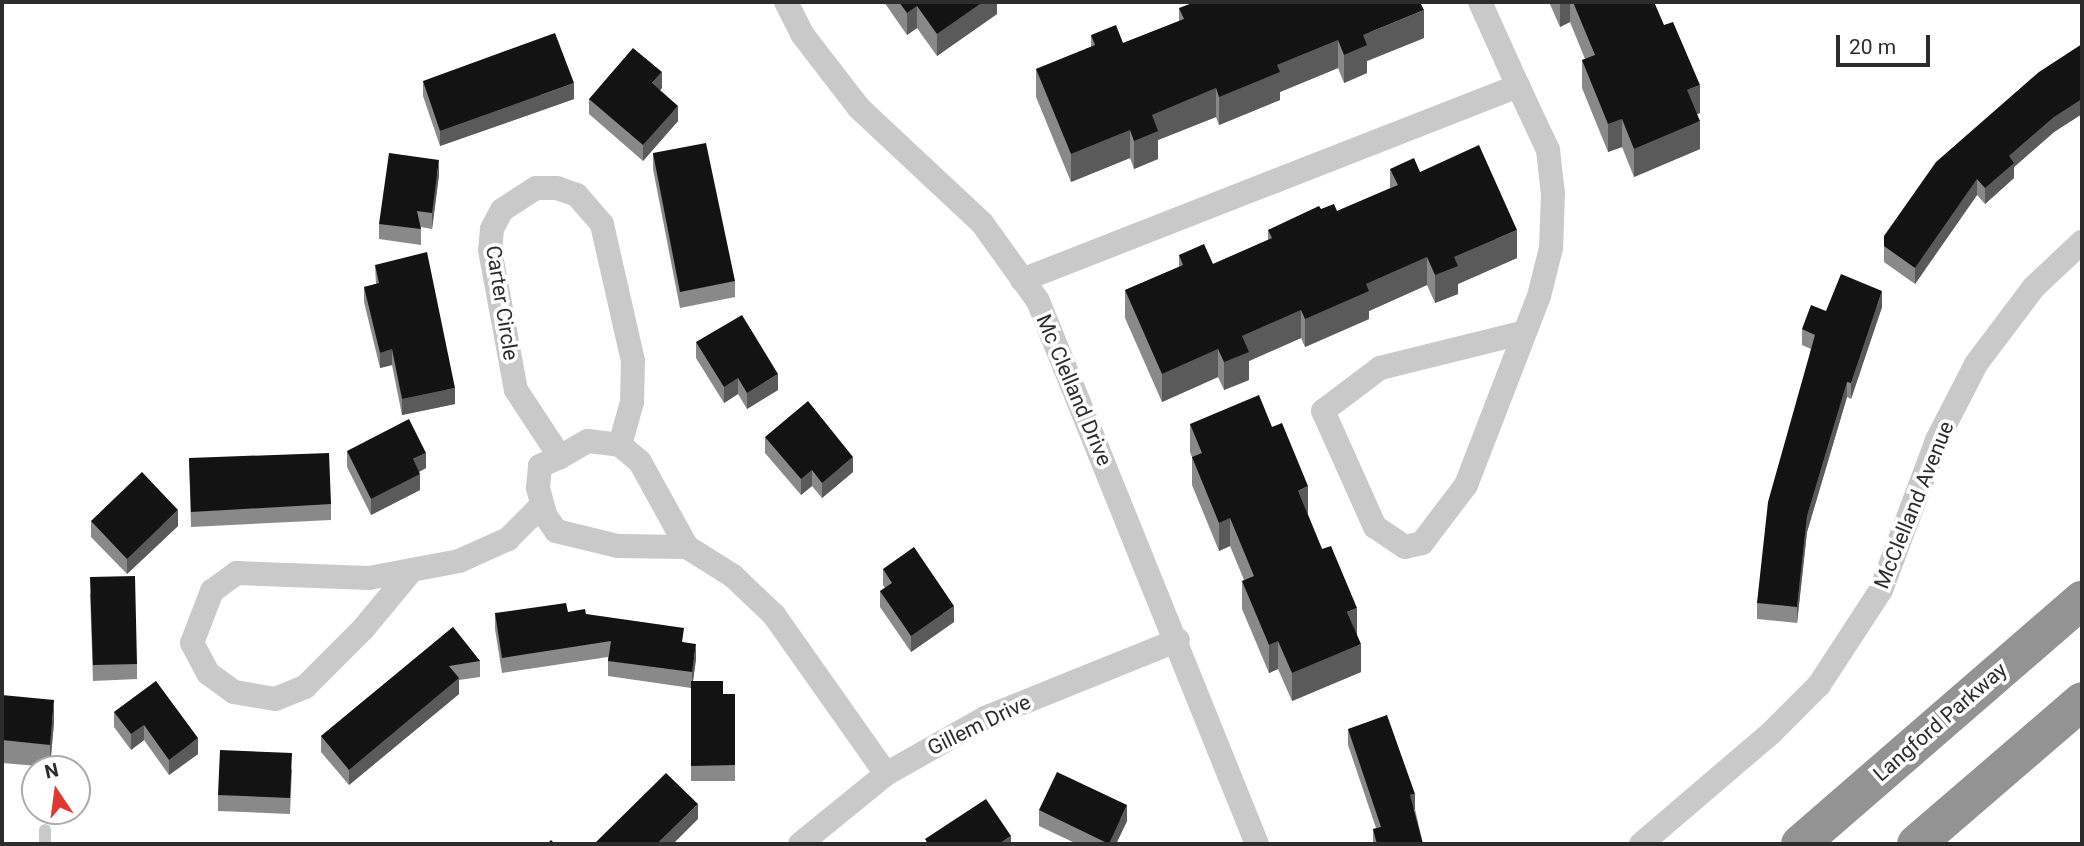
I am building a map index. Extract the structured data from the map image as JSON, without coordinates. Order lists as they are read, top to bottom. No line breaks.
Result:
{"streets":{"highway":["Langford Parkway"],"street":["Carter Circle","Mc Clelland Drive","McClelland Avenue","Gillem Drive"]},"crossings":[["Mc Clelland Drive","Gillem Drive"]],"scale_bar":"20 m","north":"top"}
